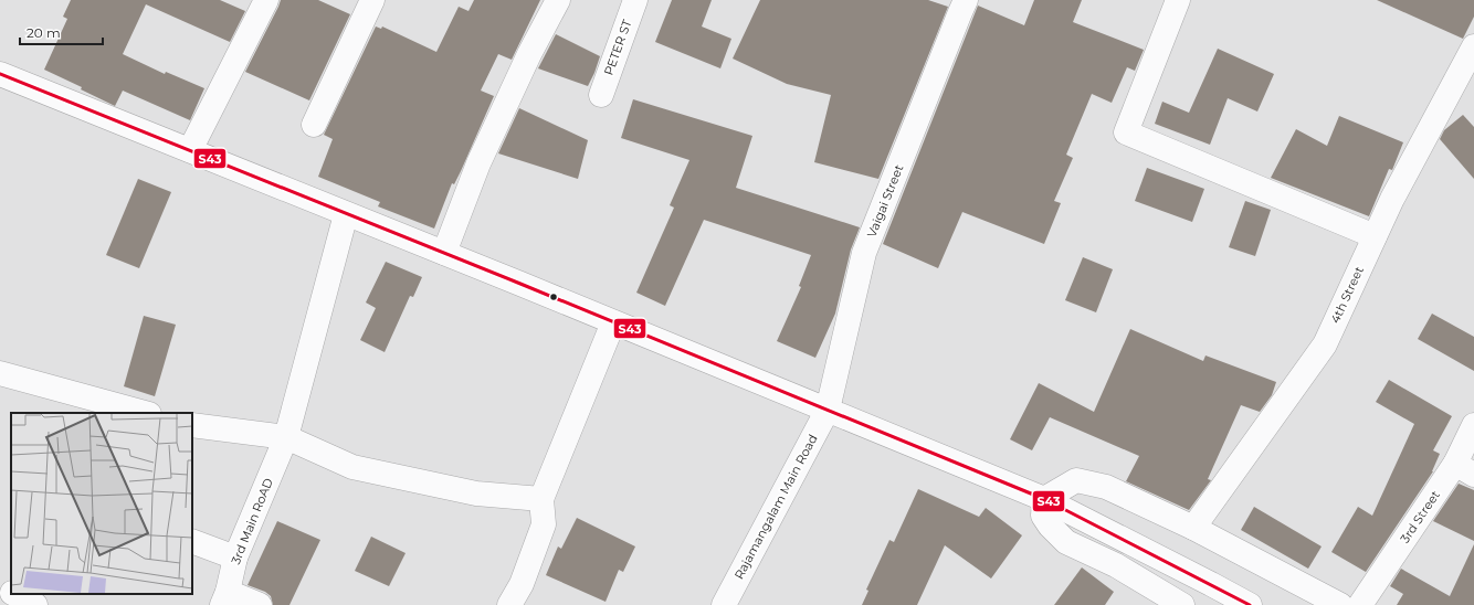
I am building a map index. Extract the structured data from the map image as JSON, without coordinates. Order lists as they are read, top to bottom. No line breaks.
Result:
{"streets":{"street":["PETER ST","Vaigai Street","4th Street","Rajamangalam Main Road","3rd Street","3rd Main RoAD"]},"crossings":[["Vaigai Street","Rajamangalam Main Road"]],"lines":["transit line S43"],"scale_bar":"20 m"}
